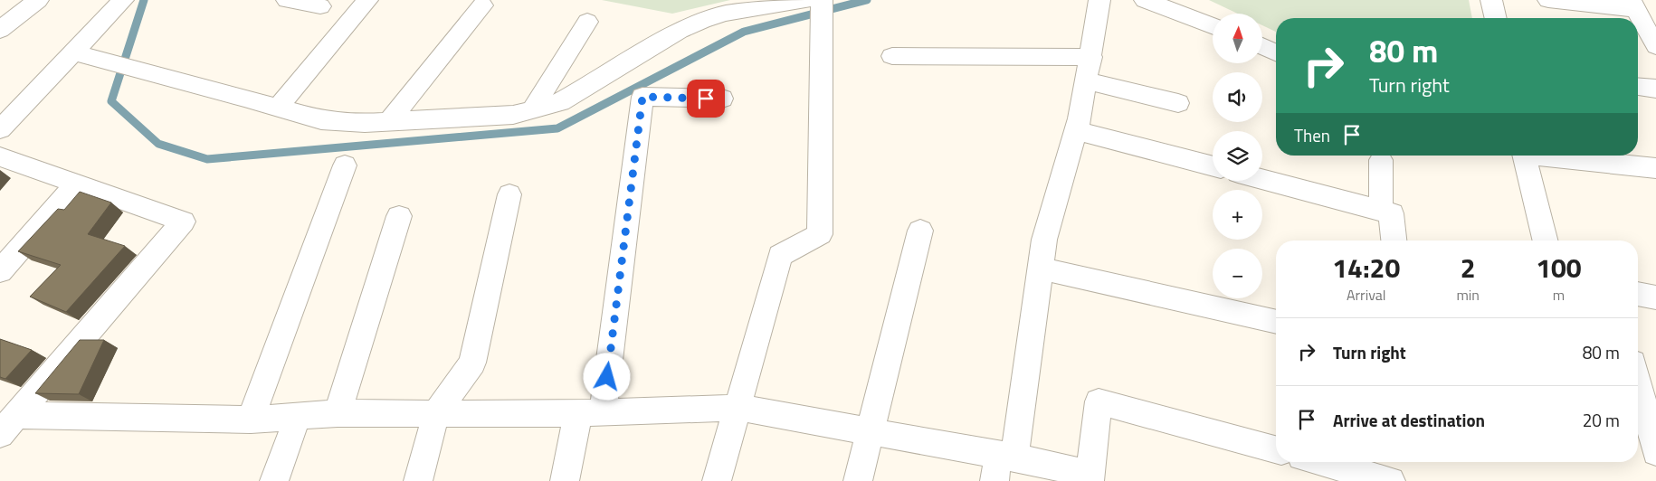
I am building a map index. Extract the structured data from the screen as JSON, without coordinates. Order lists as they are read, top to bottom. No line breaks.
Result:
{"north":"top","page":{"map_buttons":["+","−"],"turn":["80 m","Turn right"],"then":"Then","eta":["14:20","Arrival","2","min","100","m"],"list":[{"name":"Turn right","value":"80 m"},{"name":"Arrive at destination","value":"20 m"}]}}
